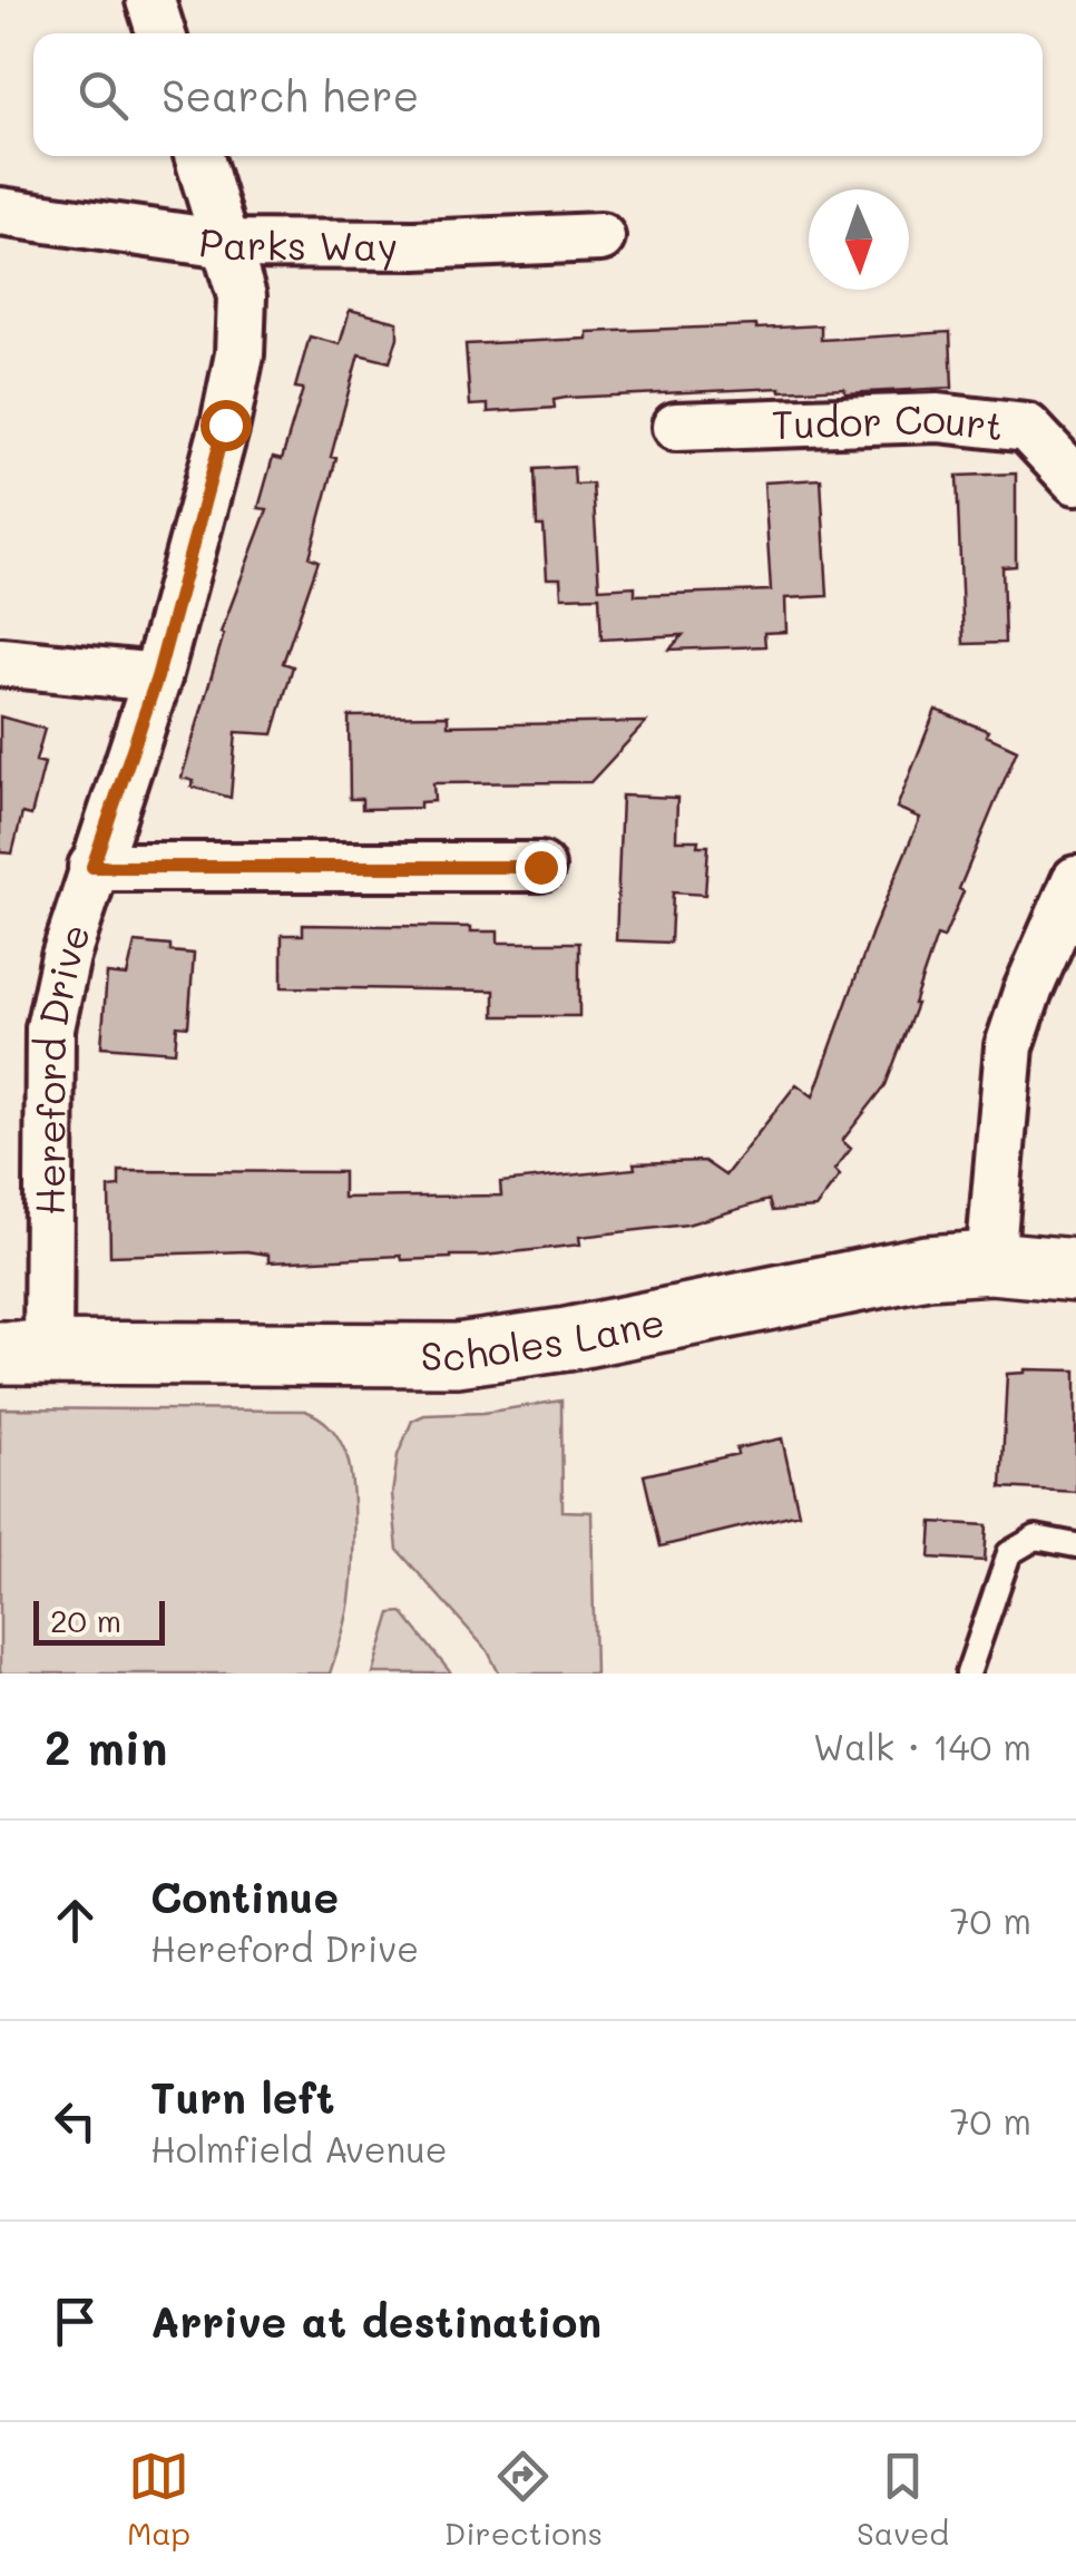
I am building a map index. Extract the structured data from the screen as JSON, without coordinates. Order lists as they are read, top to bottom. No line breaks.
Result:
{"streets":{"main road":["Scholes Lane"],"street":["Parks Way","Tudor Court","Hereford Drive"]},"crossings":[["Parks Way","Hereford Drive"],["Hereford Drive","Scholes Lane"]],"scale_bar":"20 m","north":"bottom","page":{"search":"Search here","scale":"20 m","heading":["2 min","Walk · 140 m"],"list":[["Continue","Hereford Drive","70 m"],["Turn left","Holmfield Avenue","70 m"],"Arrive at destination"],"nav":["Map","Directions","Saved"]}}
